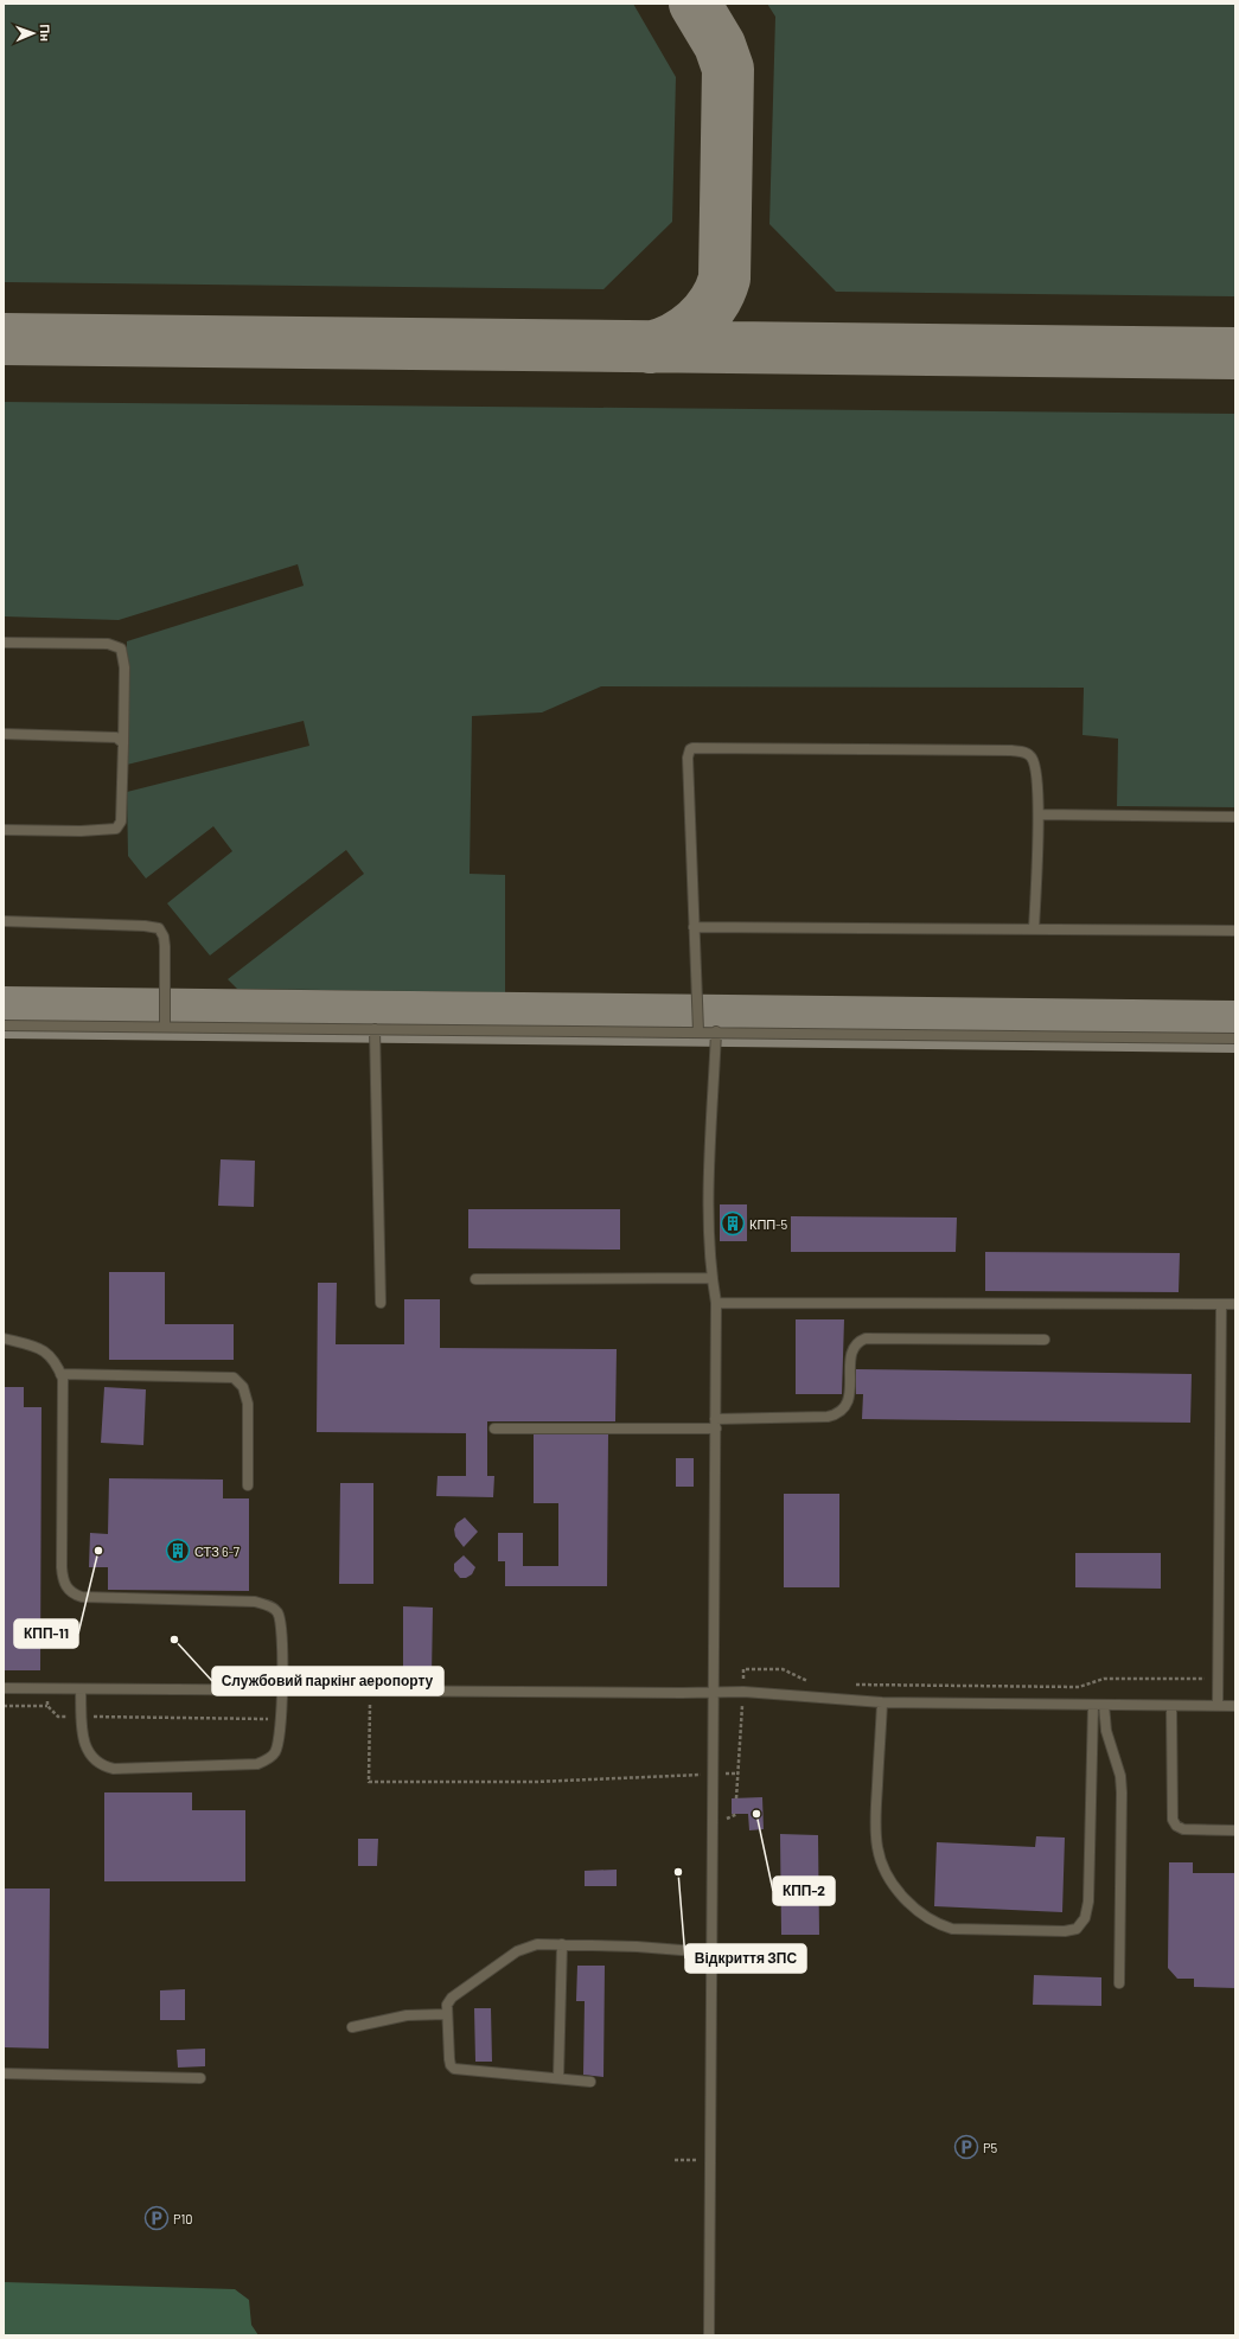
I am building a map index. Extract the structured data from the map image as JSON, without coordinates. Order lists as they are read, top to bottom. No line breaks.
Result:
{"places":{"building":["КПП-5","СТЗ 6-7"],"other":["КПП-11","Службовий паркінг аеропорту","КПП-2","Відкриття ЗПС"],"parking":["P5","P10"]},"north":"right"}
